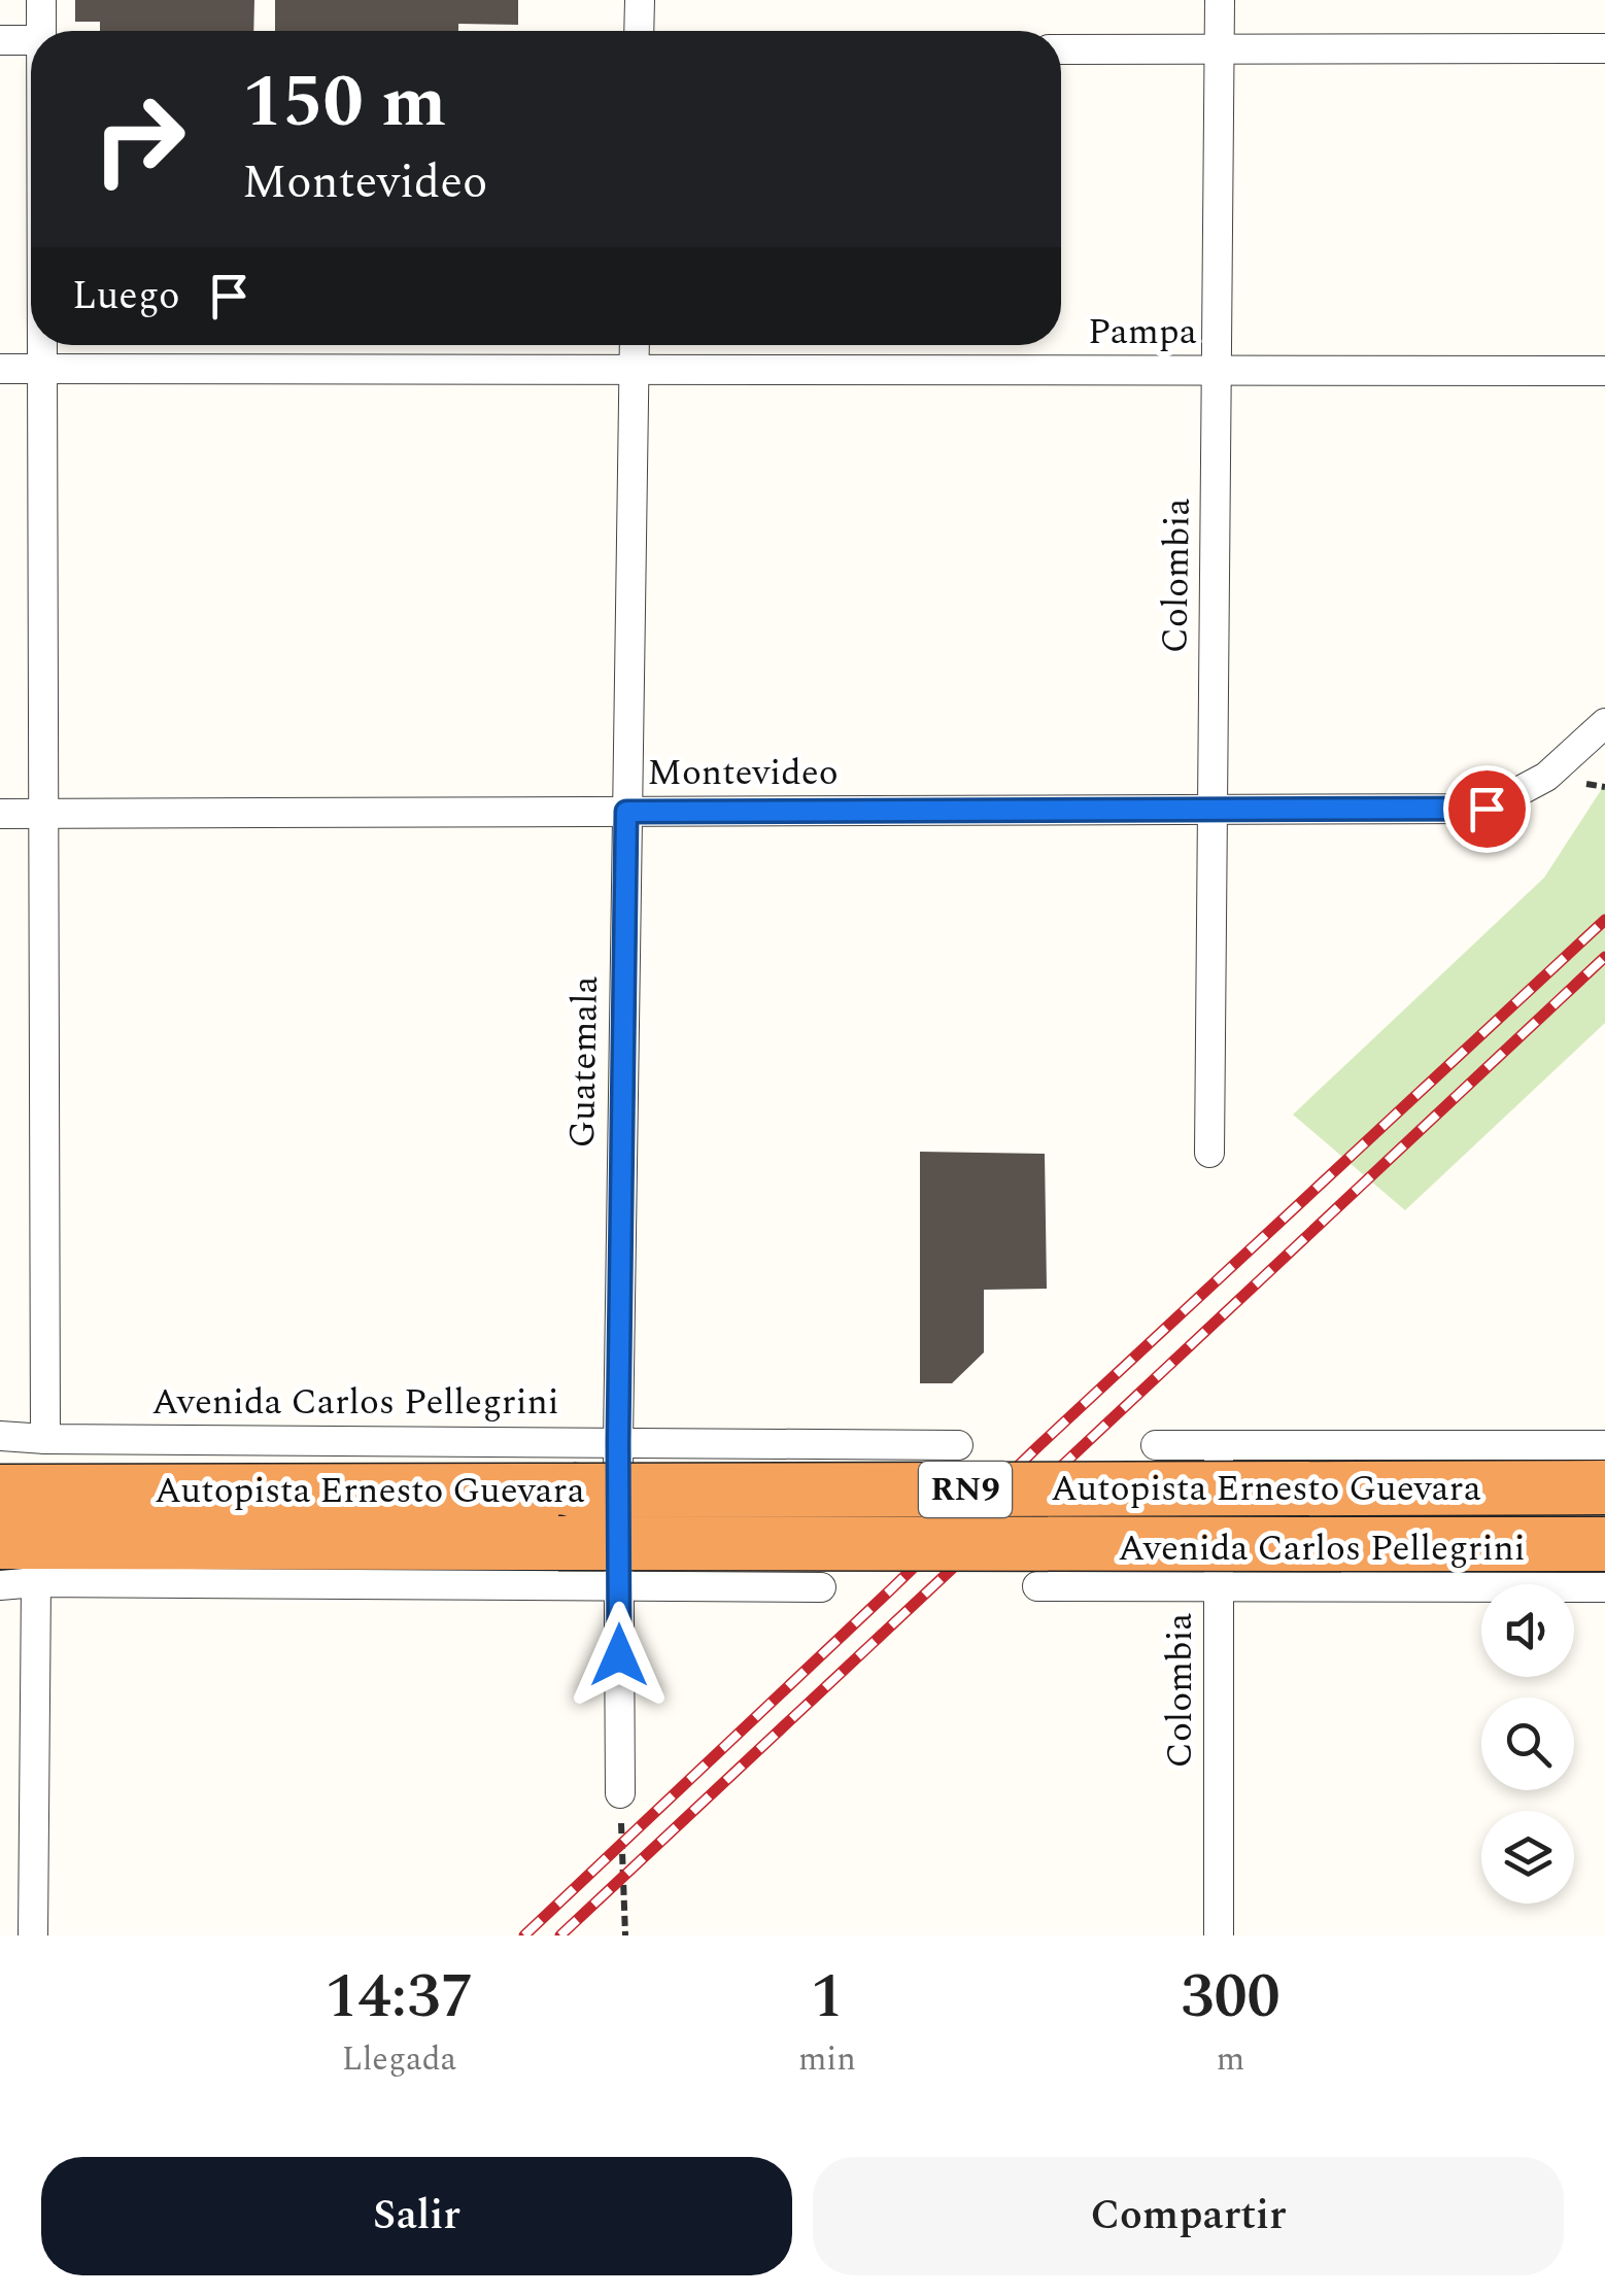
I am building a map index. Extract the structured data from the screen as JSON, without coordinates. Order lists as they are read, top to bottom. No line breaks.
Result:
{"streets":{"highway":["Autopista Ernesto Guevara","RN9"],"street":["Pampa","Colombia","Montevideo","Guatemala","Avenida Carlos Pellegrini"]},"crossings":[["Pampa","Colombia"],["Pampa","Guatemala"],["Colombia","Montevideo"],["Colombia","Avenida Carlos Pellegrini"],["Montevideo","Guatemala"],["Guatemala","Avenida Carlos Pellegrini"]],"page":{"turn":["150 m","Montevideo"],"then":"Luego","eta":["14:37","Llegada","1","min","300","m"],"buttons":["Salir","Compartir"]}}
